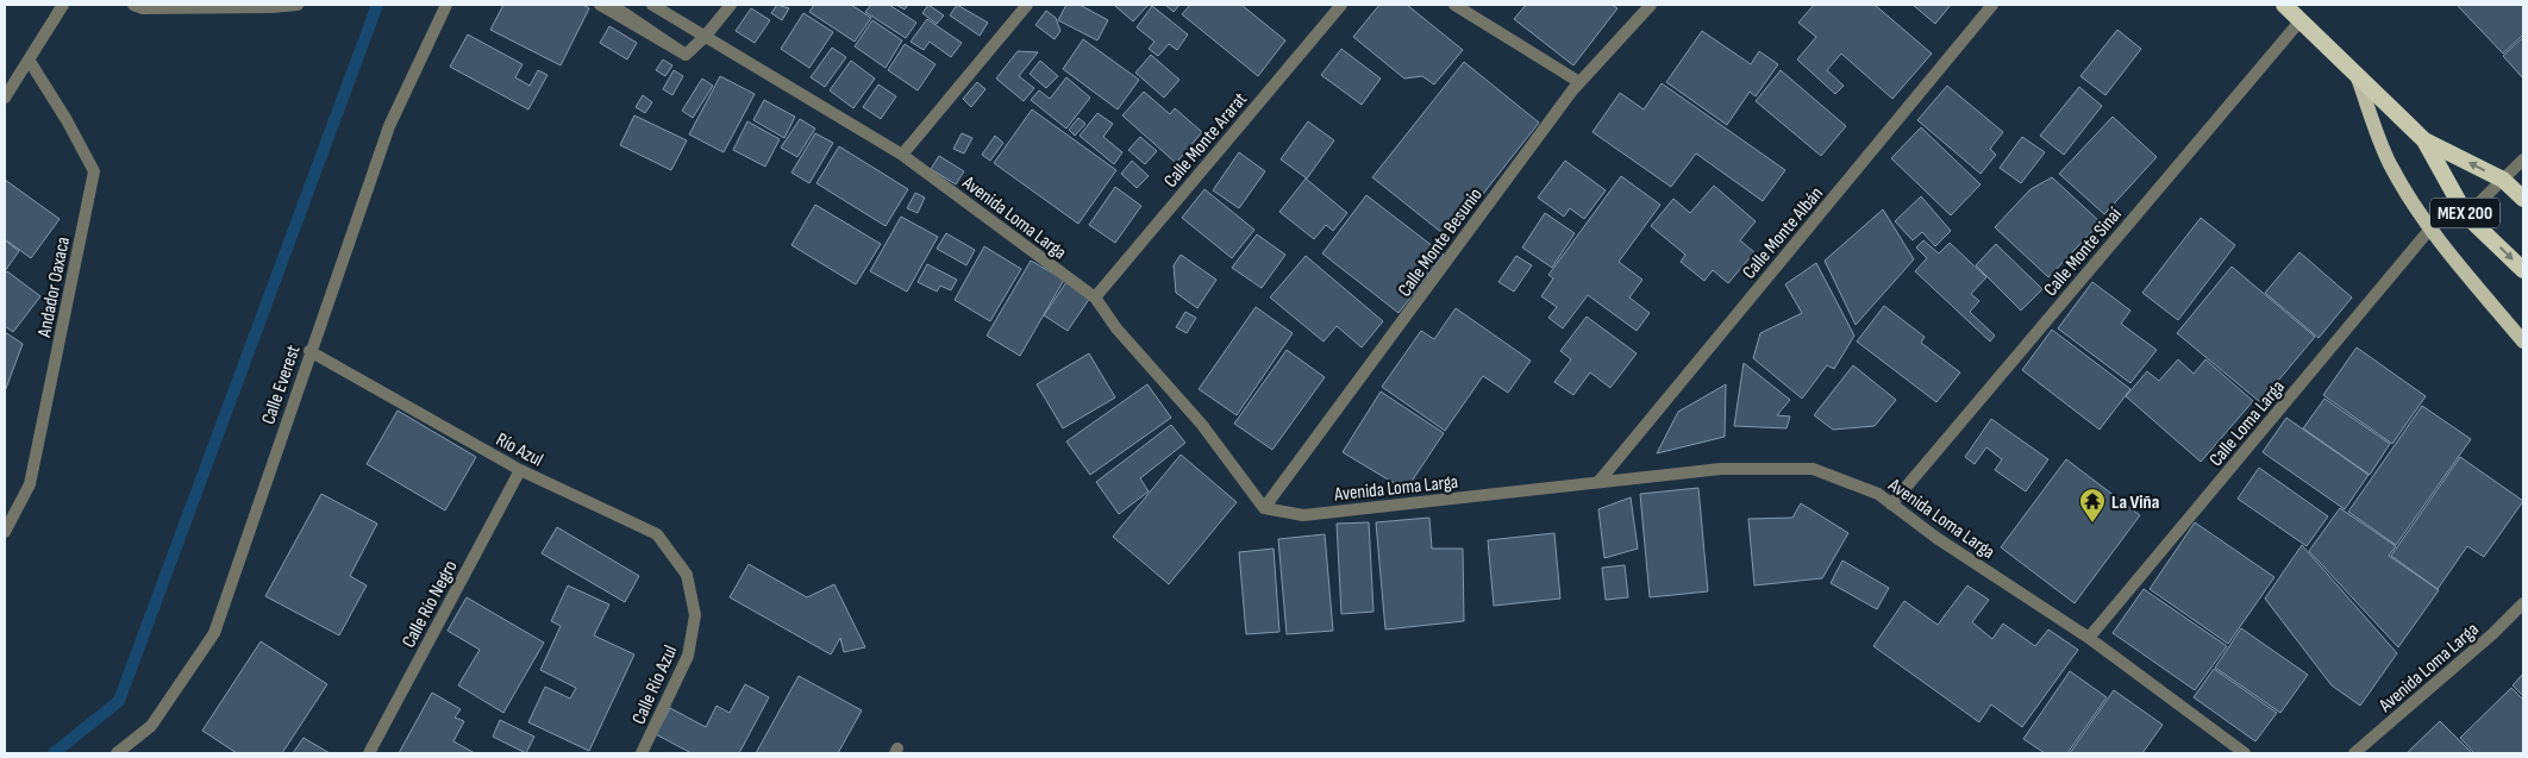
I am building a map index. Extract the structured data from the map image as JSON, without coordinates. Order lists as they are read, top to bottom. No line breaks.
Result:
{"streets":{"highway":["MEX 200"],"street":["Calle Monte Ararat","Avenida Loma Larga","Calle Monte Albán","Calle Monte Besunio","Calle Monte Sinaí","Andador Oaxaca","Calle Everest","Calle Loma Larga","Río Azul","Calle Río Negro","Calle Río Azul"]},"crossings":[["Calle Monte Ararat","Avenida Loma Larga"],["MEX 200","Calle Monte Sinaí"],["Avenida Loma Larga","Calle Monte Albán"],["Avenida Loma Larga","Calle Monte Besunio"],["Avenida Loma Larga","Calle Monte Sinaí"],["Avenida Loma Larga","Calle Loma Larga"],["Calle Everest","Río Azul"],["Río Azul","Calle Río Negro"],["Río Azul","Calle Río Azul"]],"places":{"temple":["La Viña"]}}
